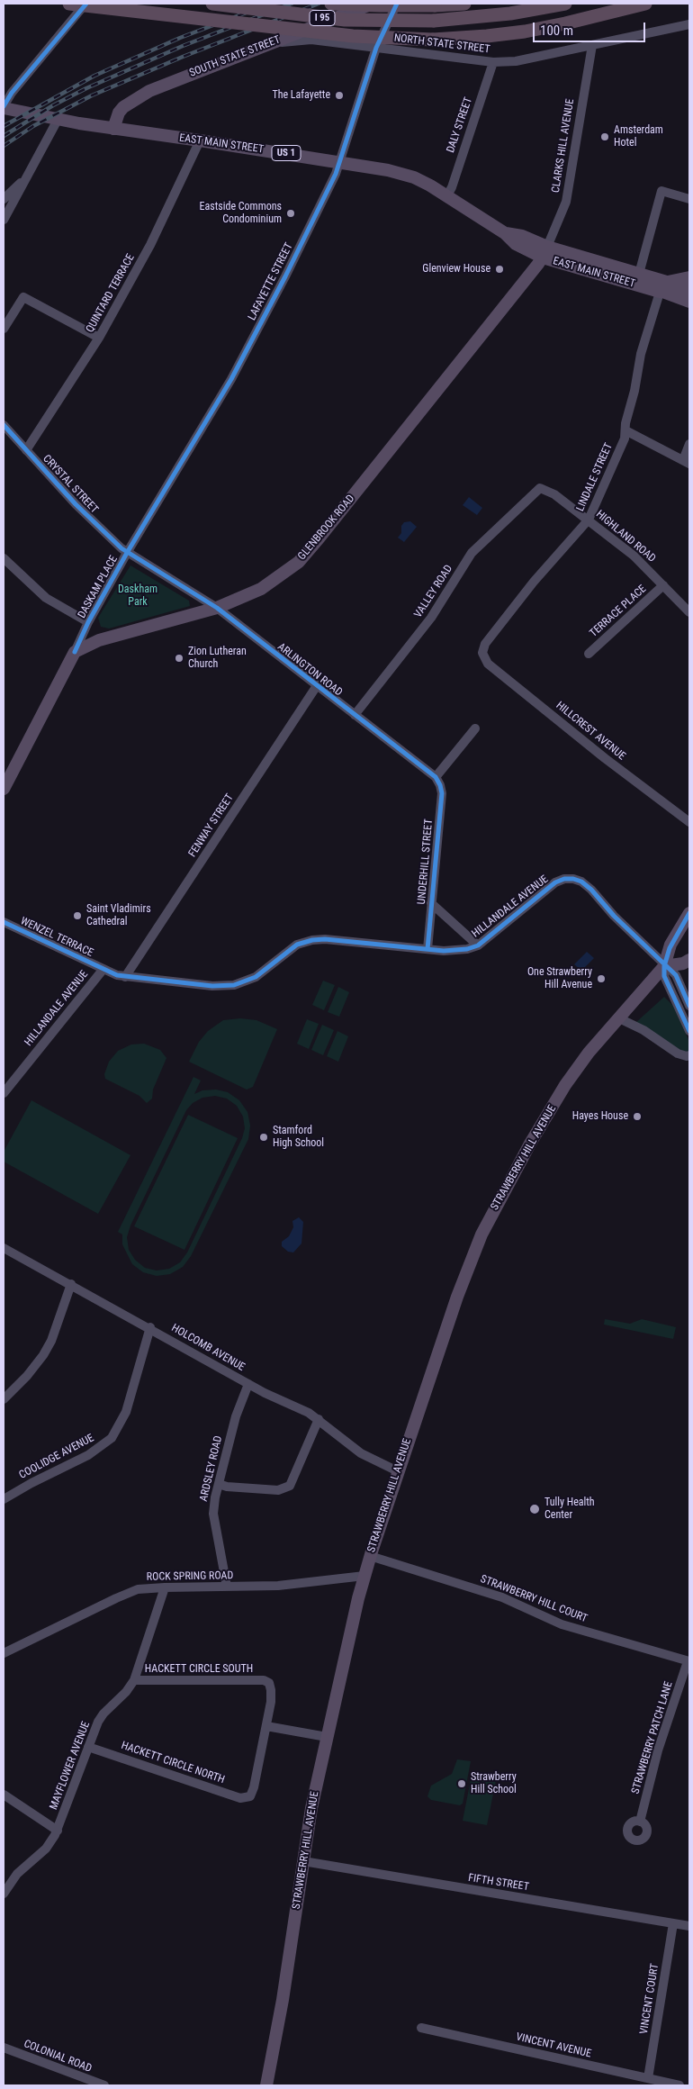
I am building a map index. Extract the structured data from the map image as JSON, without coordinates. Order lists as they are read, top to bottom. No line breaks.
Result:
{"streets":{"highway":["I 95"],"main road":["SOUTH STATE STREET","EAST MAIN STREET","US 1","GLENBROOK ROAD","STRAWBERRY HILL AVENUE"],"street":["NORTH STATE STREET","DALY STREET","CLARKS HILL AVENUE","LAFAYETTE STREET","QUINTARD TERRACE","LINDALE STREET","CRYSTAL STREET","HIGHLAND ROAD","DASKAM PLACE","VALLEY ROAD","TERRACE PLACE","ARLINGTON ROAD","HILLCREST AVENUE","FENWAY STREET","UNDERHILL STREET","HILLANDALE AVENUE","WENZEL TERRACE","HOLCOMB AVENUE","COOLIDGE AVENUE","ARDSLEY ROAD","ROCK SPRING ROAD","STRAWBERRY HILL COURT","HACKETT CIRCLE SOUTH","STRAWBERRY PATCH LANE","HACKETT CIRCLE NORTH","MAYFLOWER AVENUE","FIFTH STREET","VINCENT COURT","VINCENT AVENUE","COLONIAL ROAD"]},"crossings":[["NORTH STATE STREET","SOUTH STATE STREET"],["NORTH STATE STREET","DALY STREET"],["NORTH STATE STREET","CLARKS HILL AVENUE"],["NORTH STATE STREET","LAFAYETTE STREET"],["SOUTH STATE STREET","EAST MAIN STREET"],["DALY STREET","EAST MAIN STREET"],["EAST MAIN STREET","CLARKS HILL AVENUE"],["EAST MAIN STREET","LAFAYETTE STREET"],["EAST MAIN STREET","QUINTARD TERRACE"],["EAST MAIN STREET","LINDALE STREET"],["EAST MAIN STREET","GLENBROOK ROAD"],["CLARKS HILL AVENUE","GLENBROOK ROAD"],["LAFAYETTE STREET","CRYSTAL STREET"],["LAFAYETTE STREET","DASKAM PLACE"],["QUINTARD TERRACE","CRYSTAL STREET"],["LINDALE STREET","HIGHLAND ROAD"],["LINDALE STREET","HILLCREST AVENUE"],["CRYSTAL STREET","DASKAM PLACE"],["GLENBROOK ROAD","DASKAM PLACE"],["GLENBROOK ROAD","ARLINGTON ROAD"],["HIGHLAND ROAD","VALLEY ROAD"],["HIGHLAND ROAD","TERRACE PLACE"],["DASKAM PLACE","ARLINGTON ROAD"],["VALLEY ROAD","ARLINGTON ROAD"],["ARLINGTON ROAD","FENWAY STREET"],["ARLINGTON ROAD","UNDERHILL STREET"],["FENWAY STREET","HILLANDALE AVENUE"],["UNDERHILL STREET","HILLANDALE AVENUE"],["HILLANDALE AVENUE","WENZEL TERRACE"],["HILLANDALE AVENUE","STRAWBERRY HILL AVENUE"],["STRAWBERRY HILL AVENUE","HOLCOMB AVENUE"],["STRAWBERRY HILL AVENUE","ROCK SPRING ROAD"],["STRAWBERRY HILL AVENUE","STRAWBERRY HILL COURT"],["STRAWBERRY HILL AVENUE","FIFTH STREET"],["HOLCOMB AVENUE","COOLIDGE AVENUE"],["HOLCOMB AVENUE","ARDSLEY ROAD"],["ARDSLEY ROAD","ROCK SPRING ROAD"],["ROCK SPRING ROAD","MAYFLOWER AVENUE"],["STRAWBERRY HILL COURT","STRAWBERRY PATCH LANE"],["HACKETT CIRCLE SOUTH","HACKETT CIRCLE NORTH"],["HACKETT CIRCLE SOUTH","MAYFLOWER AVENUE"],["HACKETT CIRCLE NORTH","MAYFLOWER AVENUE"],["FIFTH STREET","VINCENT COURT"],["VINCENT COURT","VINCENT AVENUE"]],"parks":["Daskham Park"],"places":["The Lafayette","Amsterdam Hotel","Eastside Commons Condominium","Glenview House","Zion Lutheran Church","Saint Vladimirs Cathedral","One Strawberry Hill Avenue","Hayes House","Stamford High School","Tully Health Center","Strawberry Hill School"],"scale_bar":"100 m"}
